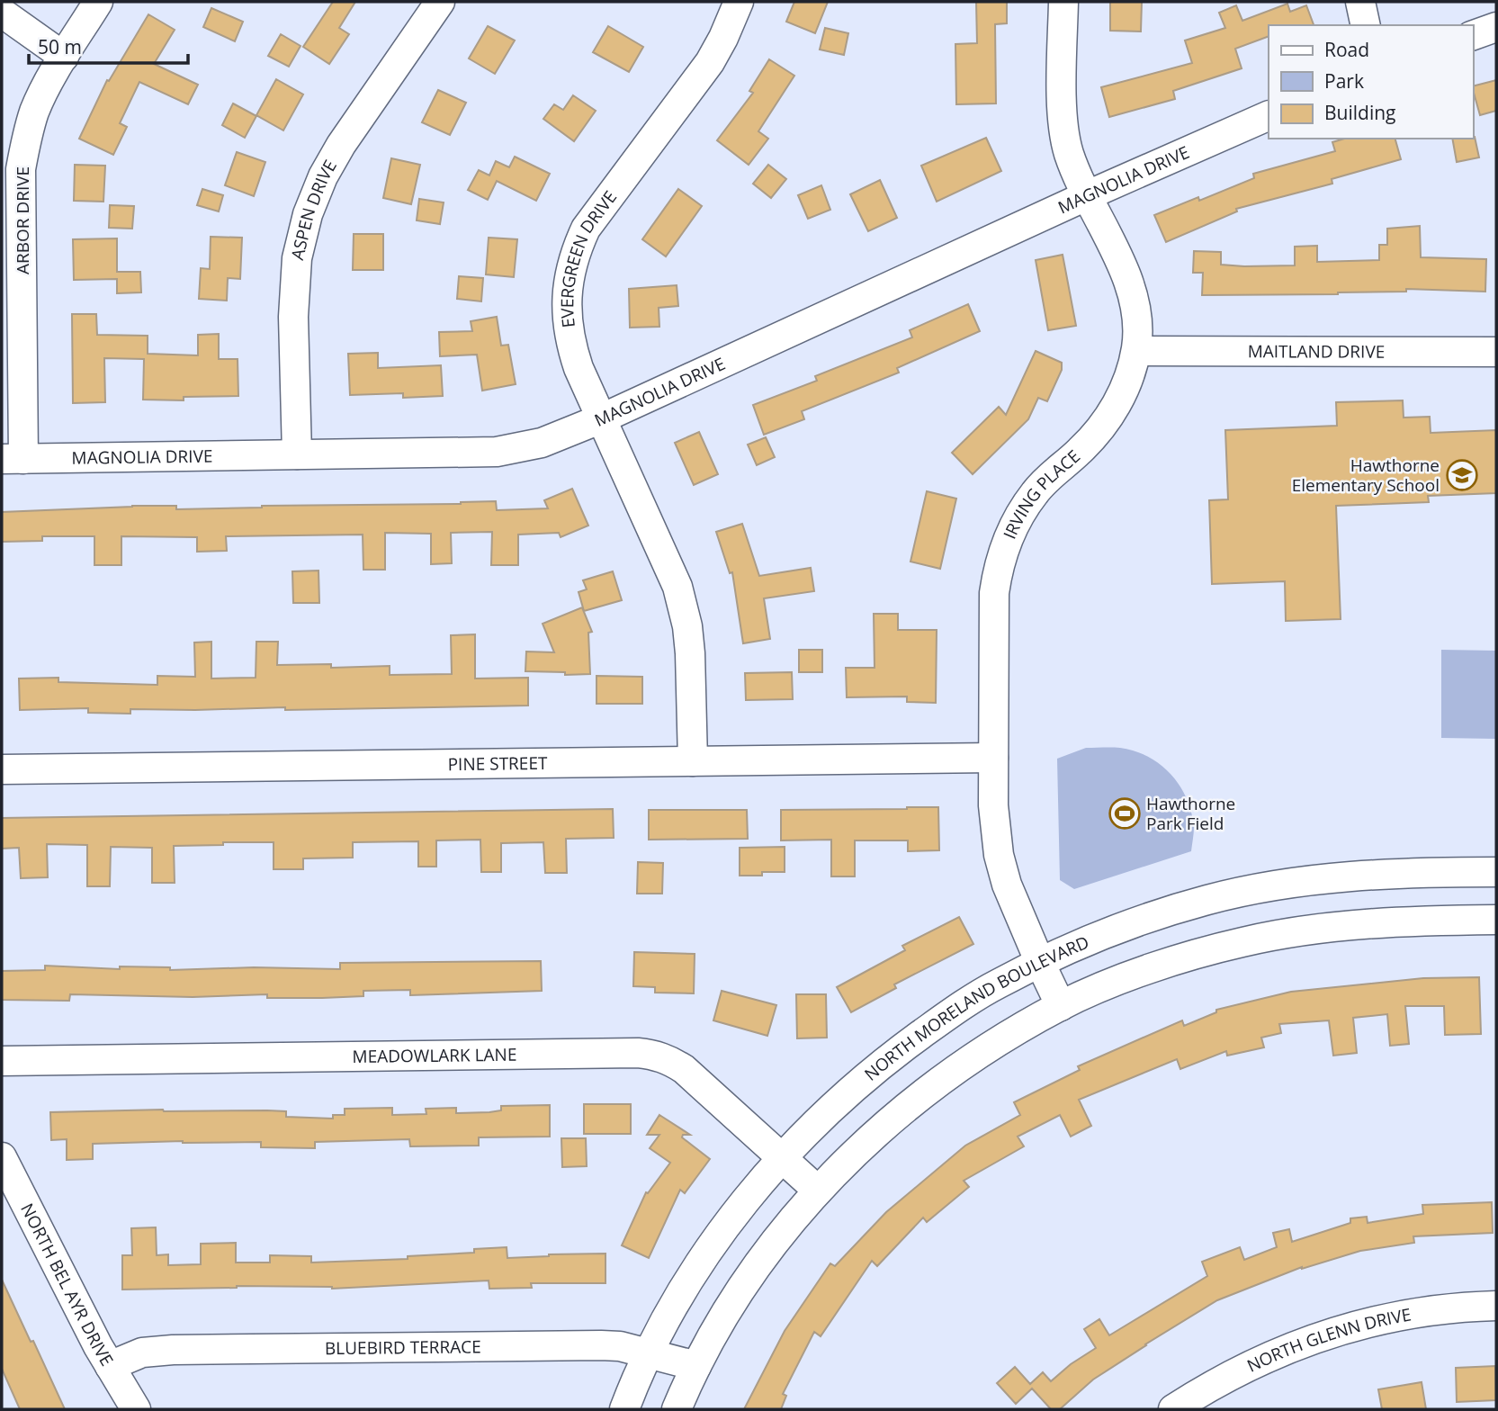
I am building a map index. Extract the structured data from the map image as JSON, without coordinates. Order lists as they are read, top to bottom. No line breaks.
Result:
{"streets":{"street":["MAGNOLIA DRIVE","ASPEN DRIVE","ARBOR DRIVE","EVERGREEN DRIVE","MAITLAND DRIVE","IRVING PLACE","PINE STREET","NORTH MORELAND BOULEVARD","MEADOWLARK LANE","NORTH BEL AYR DRIVE","NORTH GLENN DRIVE","BLUEBIRD TERRACE"]},"crossings":[["MAGNOLIA DRIVE","ASPEN DRIVE"],["MAGNOLIA DRIVE","ARBOR DRIVE"],["MAGNOLIA DRIVE","EVERGREEN DRIVE"],["MAGNOLIA DRIVE","IRVING PLACE"],["EVERGREEN DRIVE","PINE STREET"],["MAITLAND DRIVE","IRVING PLACE"],["IRVING PLACE","PINE STREET"],["IRVING PLACE","NORTH MORELAND BOULEVARD"],["NORTH MORELAND BOULEVARD","MEADOWLARK LANE"],["NORTH MORELAND BOULEVARD","BLUEBIRD TERRACE"],["NORTH BEL AYR DRIVE","BLUEBIRD TERRACE"]],"places":{"school or university":["Hawthorne Elementary School"],"sports":["Hawthorne Park Field"]},"legend":["Road","Park","Building"],"scale_bar":"50 m"}
